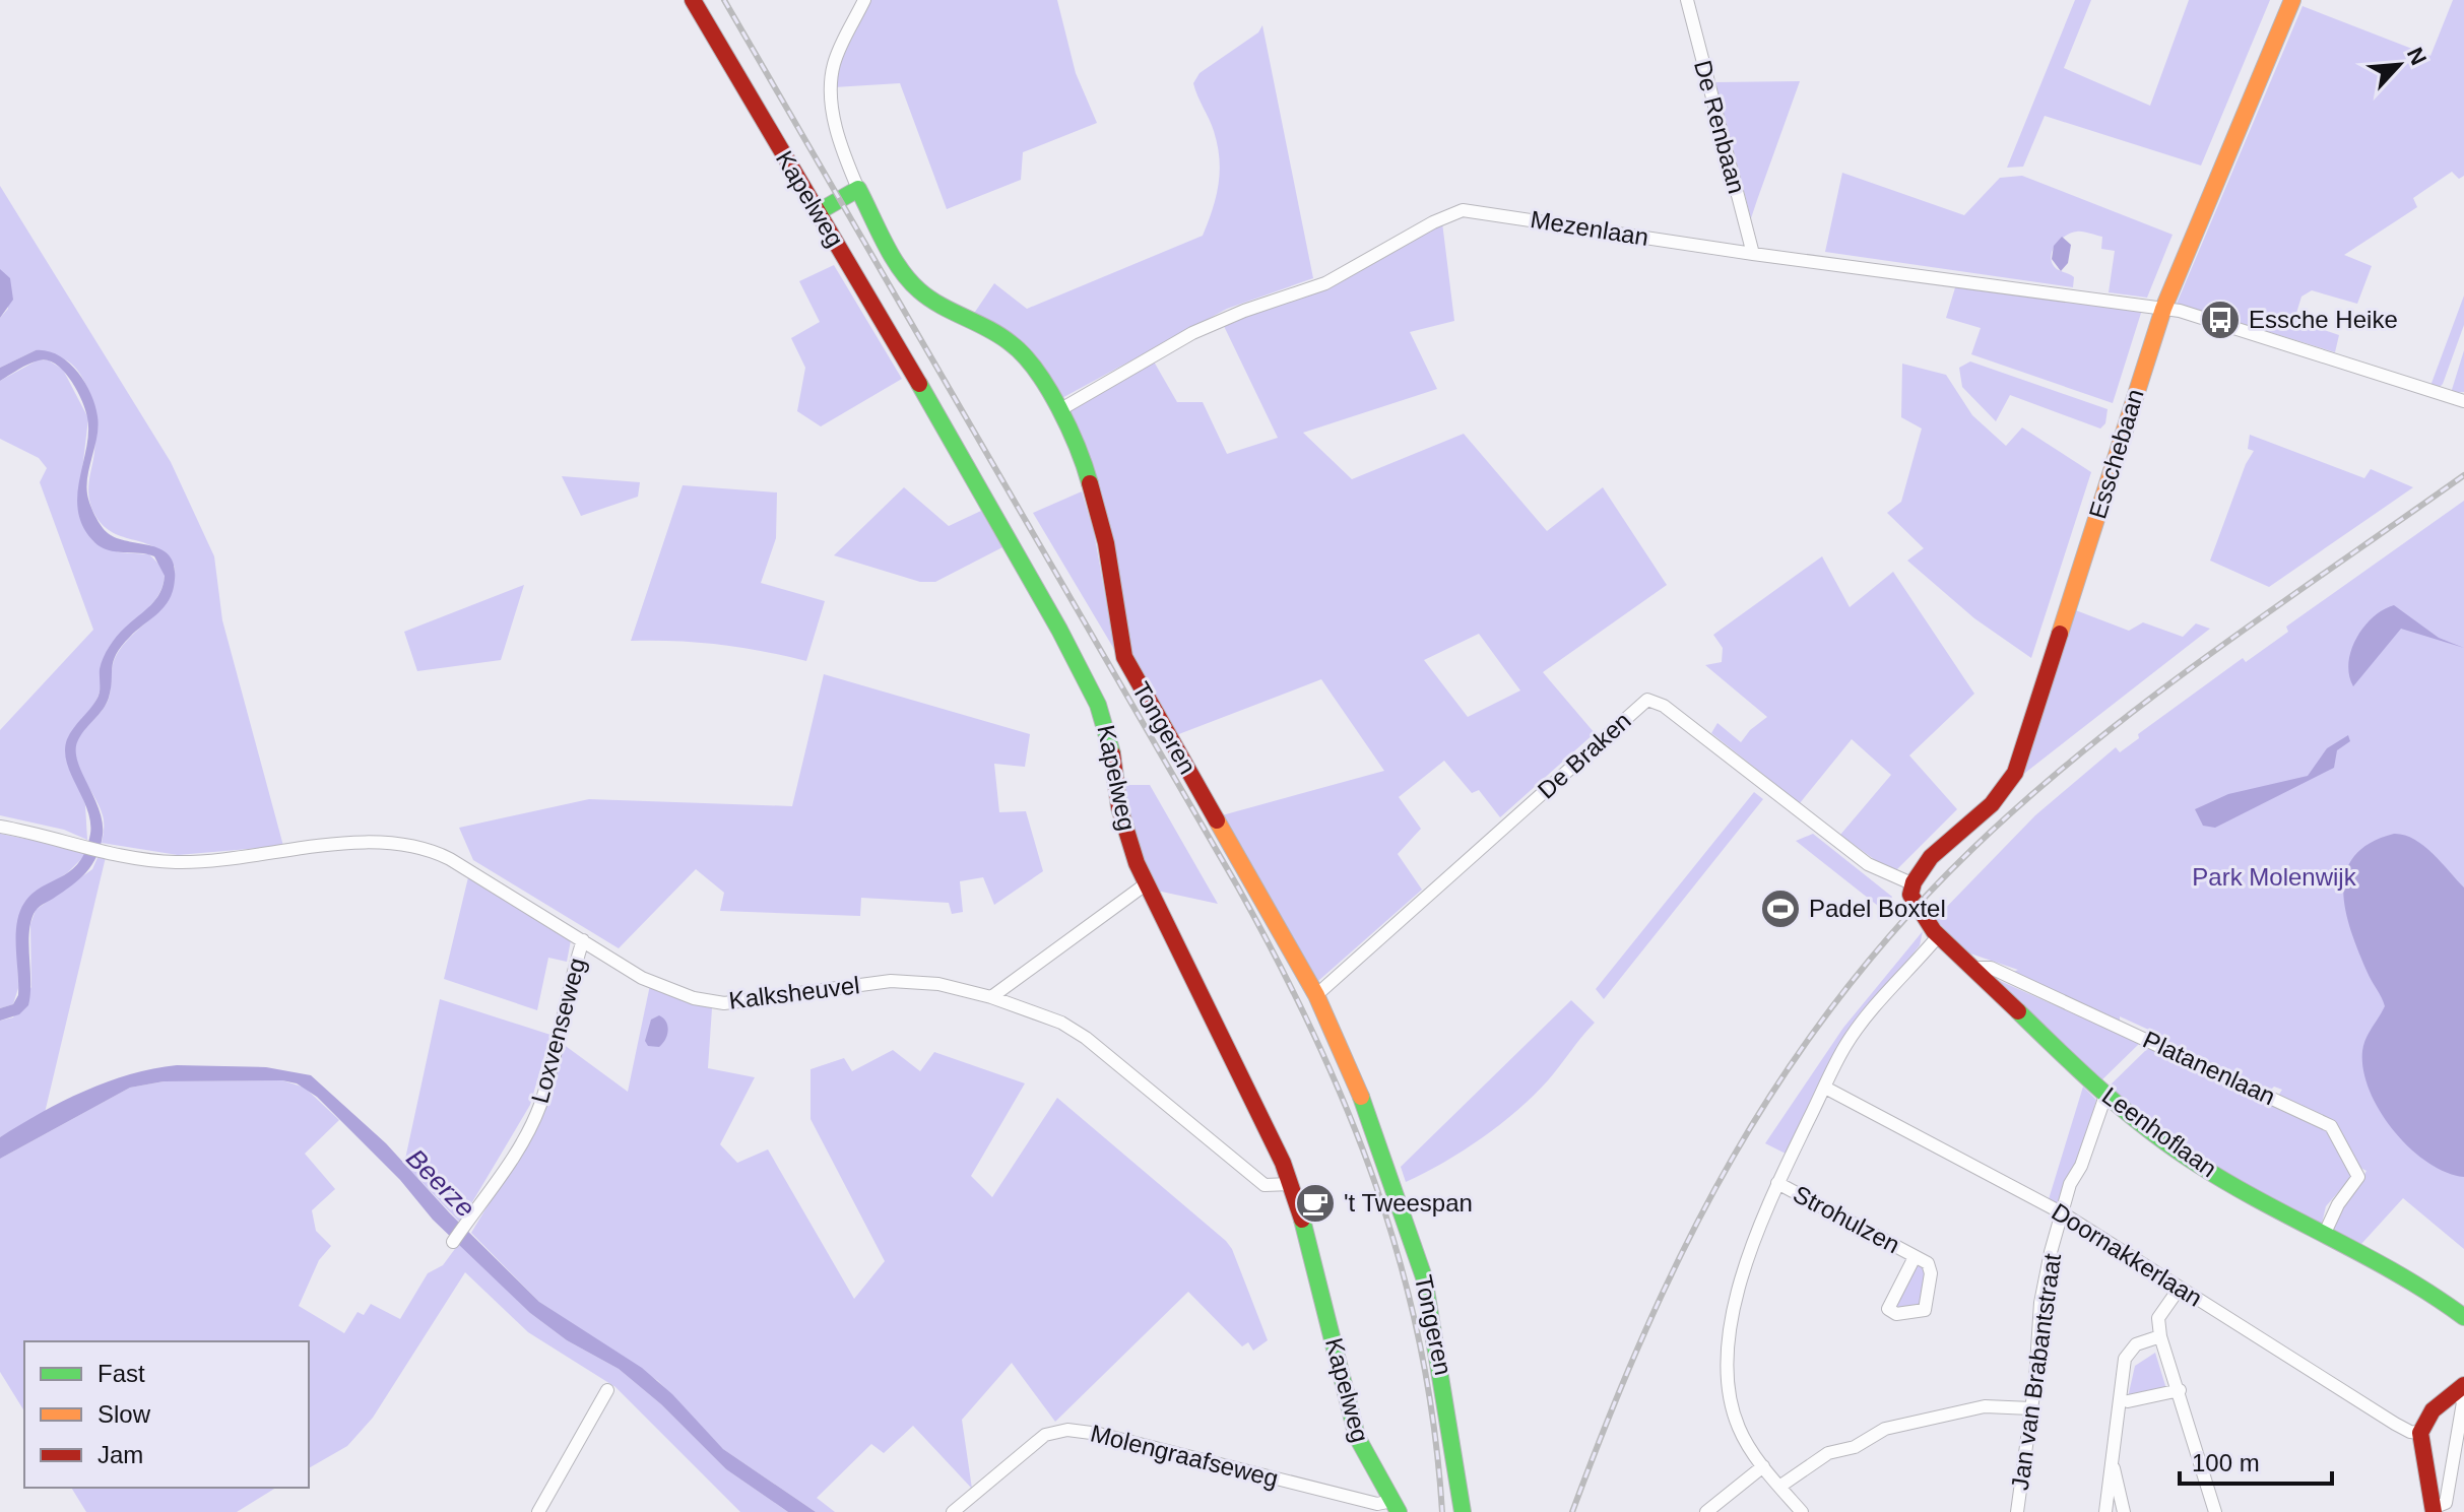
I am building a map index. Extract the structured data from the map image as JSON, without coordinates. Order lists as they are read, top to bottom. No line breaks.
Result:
{"streets":{"street":["De Renbaan","Kapelweg","Mezenlaan","Esschebaan","Tongeren","De Braken","Kalksheuvel","Loxvenseweg","Platanenlaan","Leenhoflaan","Strohulzen","Doornakkerlaan","Jan van Brabantstraat","Molengraafseweg"]},"crossings":[["De Renbaan","Mezenlaan"],["Kapelweg","Kalksheuvel"],["Kapelweg","Molengraafseweg"],["Mezenlaan","Esschebaan"],["Mezenlaan","Tongeren"],["Esschebaan","De Braken"],["Esschebaan","Leenhoflaan"],["Tongeren","De Braken"],["De Braken","Leenhoflaan"],["Kalksheuvel","Loxvenseweg"],["Platanenlaan","Leenhoflaan"],["Leenhoflaan","Jan van Brabantstraat"],["Doornakkerlaan","Jan van Brabantstraat"]],"water":["Beerze"],"parks":["Park Molenwijk"],"places":{"bus stop":["Essche Heike"],"sports":["Padel Boxtel"],"cafe":["'t Tweespan"]},"legend":["Fast","Slow","Jam"],"scale_bar":"100 m","north":"top right"}
